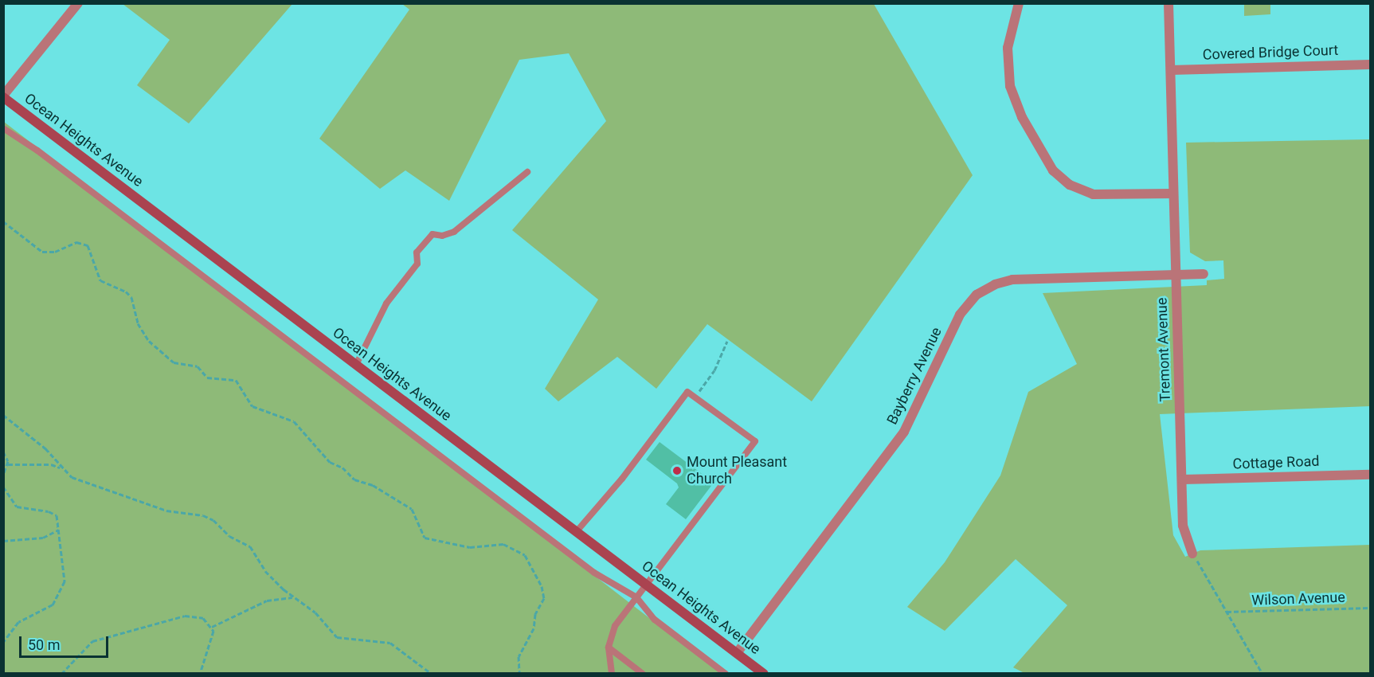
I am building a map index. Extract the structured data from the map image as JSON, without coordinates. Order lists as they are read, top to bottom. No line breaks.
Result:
{"streets":{"main road":["Ocean Heights Avenue"],"street":["Covered Bridge Court","Tremont Avenue","Bayberry Avenue","Cottage Road"],"path":["Wilson Avenue"]},"crossings":[["Covered Bridge Court","Tremont Avenue"],["Ocean Heights Avenue","Bayberry Avenue"],["Tremont Avenue","Bayberry Avenue"],["Tremont Avenue","Cottage Road"]],"places":["Mount Pleasant Church"],"scale_bar":"50 m"}
